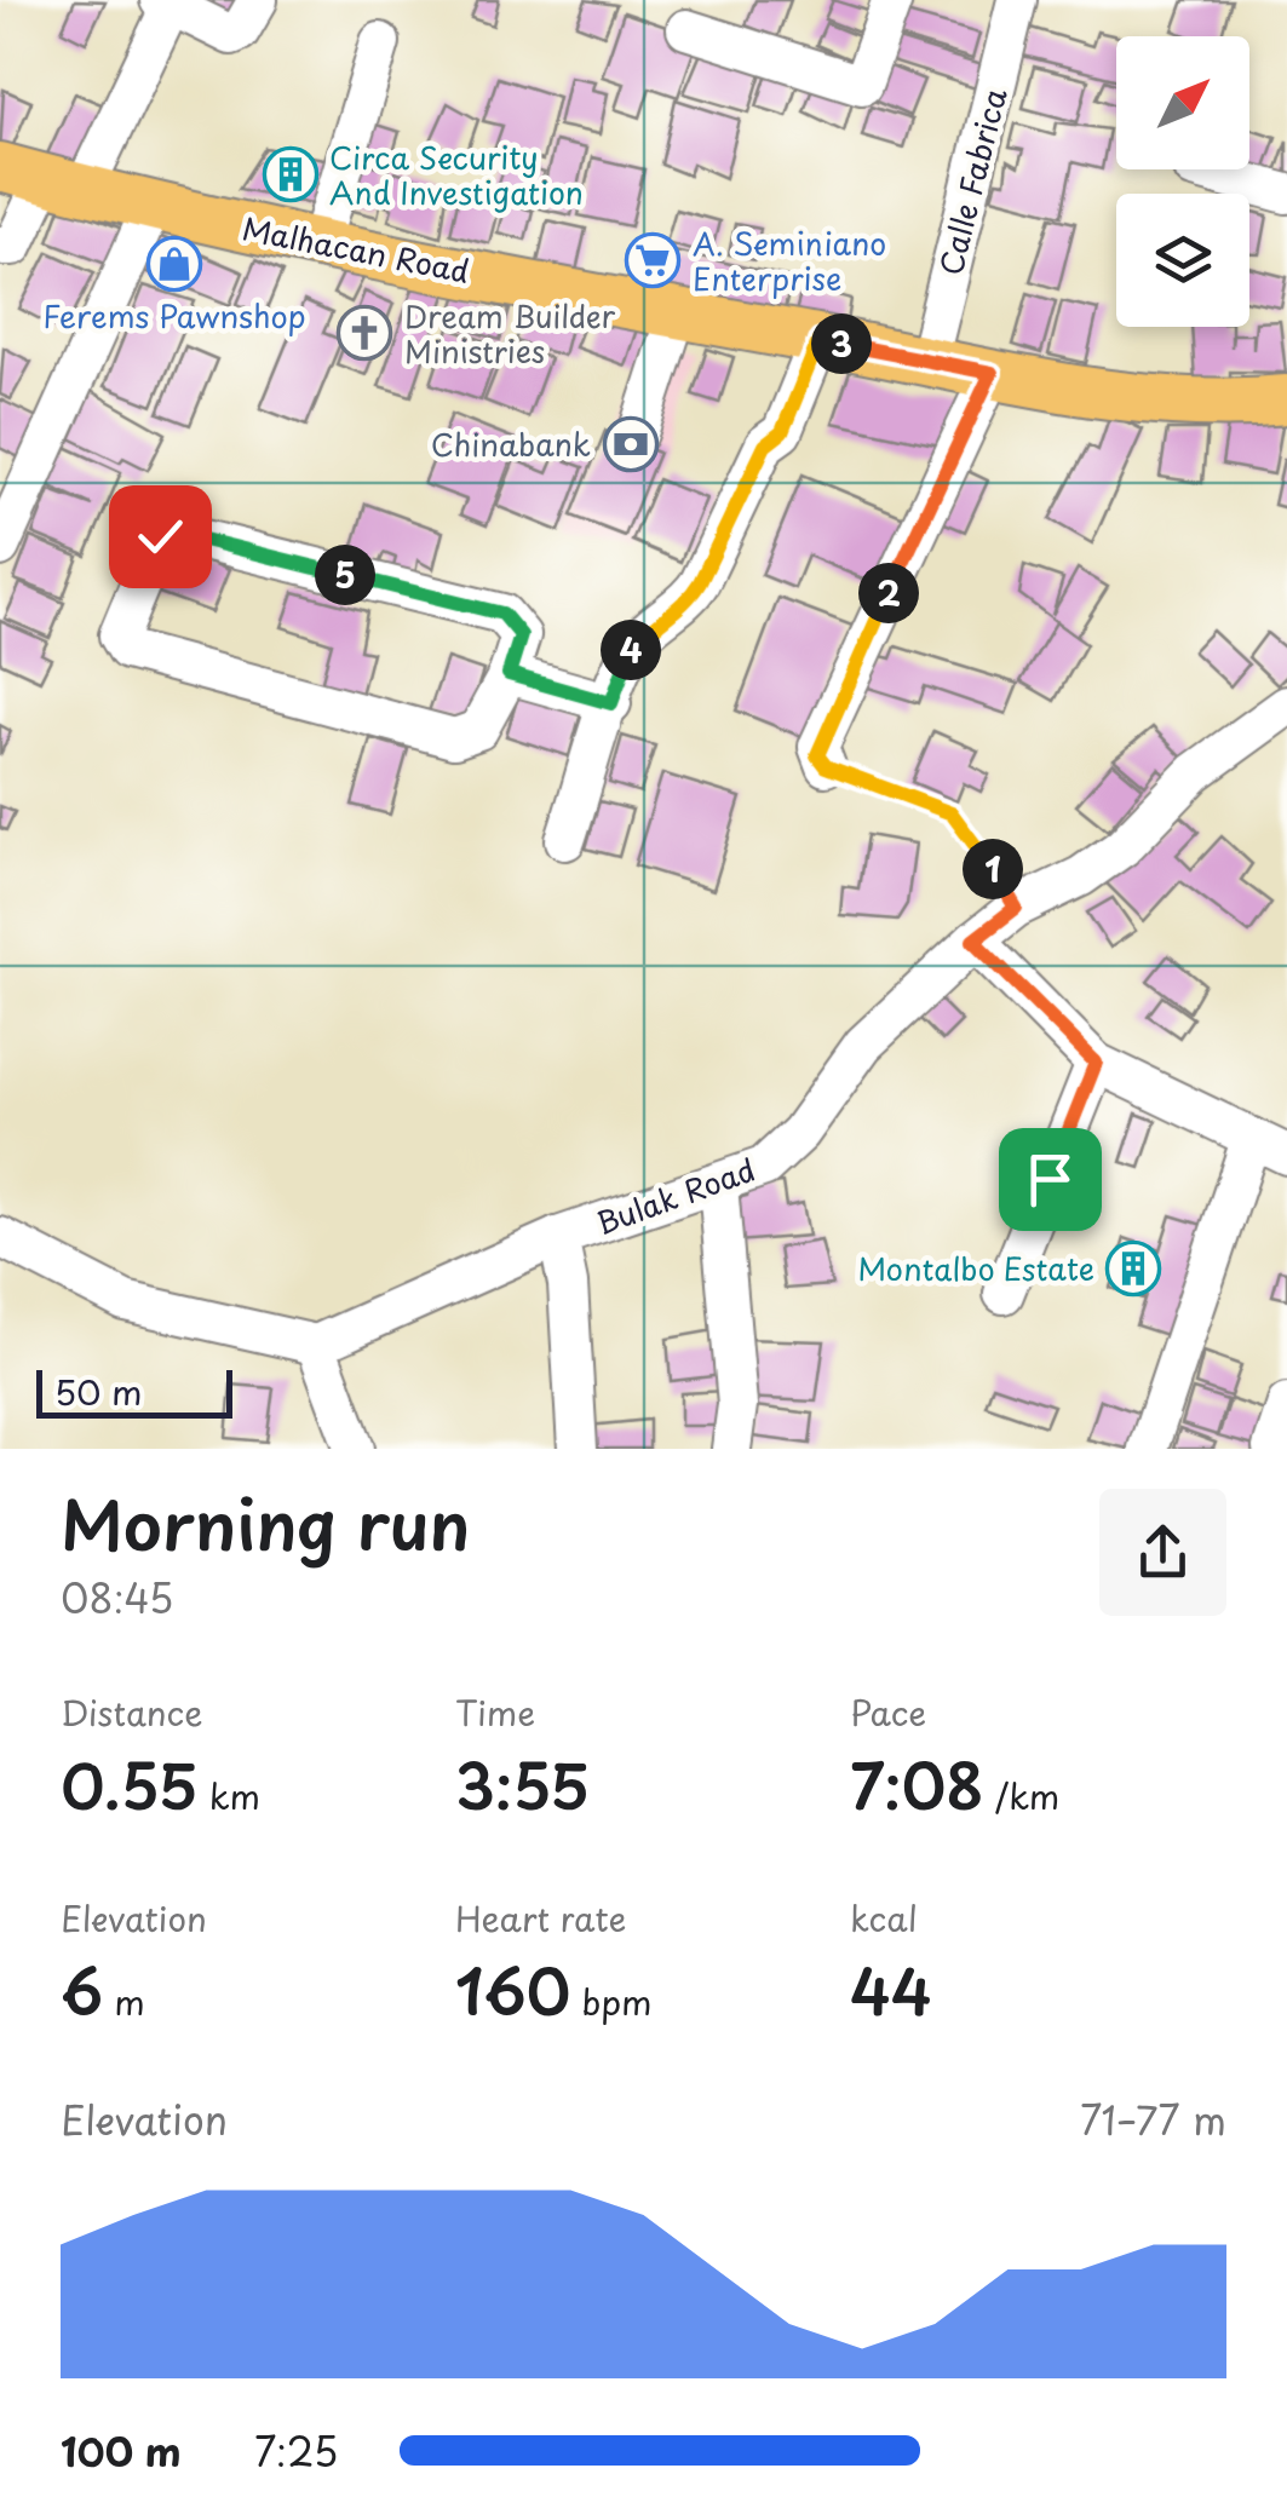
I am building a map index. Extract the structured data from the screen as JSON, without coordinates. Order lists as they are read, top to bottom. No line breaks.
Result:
{"streets":{"main road":["Malhacan Road"],"street":["Calle Fabrica","Bulak Road"]},"crossings":[["Calle Fabrica","Malhacan Road"]],"places":{"building":["Circa Security And Investigation","Montalbo Estate"],"supermarket":["A. Seminiano Enterprise"],"shop":["Ferems Pawnshop"],"church":["Dream Builder Ministries"],"bank":["Chinabank"]},"scale_bar":"50 m","north":"top right","page":{"pins":["3","5","2","4","1"],"scale":"50 m","heading":["Morning run","08:45"],"stats":[["Distance","0.55 km"],["Time","3:55"],["Pace","7:08 /km"],["Elevation","6 m"],["Heart rate","160 bpm"],["kcal","44"]],"chart":["Elevation","71–77 m"],"list":[{"name":"100 m","note":"7:25"}]}}
